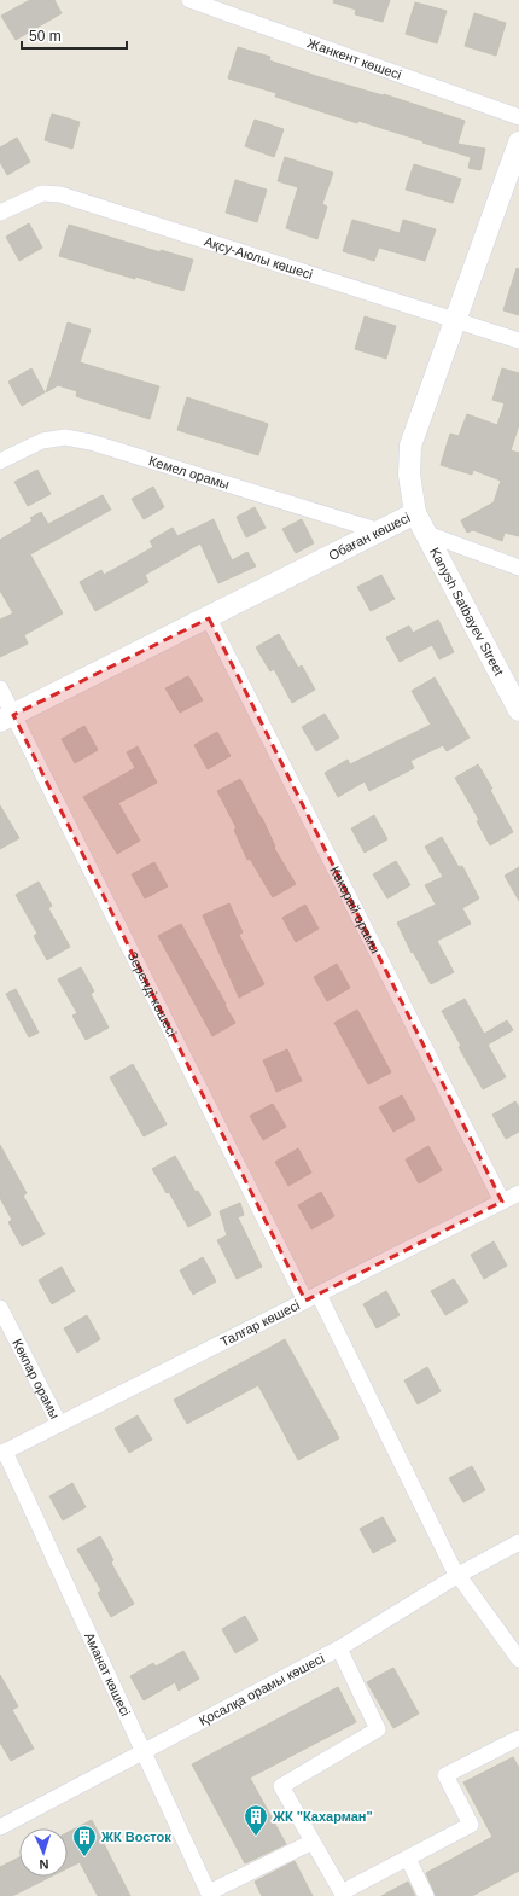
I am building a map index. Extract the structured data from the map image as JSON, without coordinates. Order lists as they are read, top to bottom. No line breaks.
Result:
{"streets":{"street":["Жанкент көшесі","Ақсу-Аюлы көшесі","Кемел орамы","Обаған көшесі","Kanysh Satbayev Street","Көкорай орамы","Зеренді көшесі","Талғар көшесі","Көкпар орамы","Аманат көшесі","Қосалқа орамы көшесі"]},"crossings":[["Ақсу-Аюлы көшесі","Обаған көшесі"],["Кемел орамы","Обаған көшесі"],["Обаған көшесі","Kanysh Satbayev Street"],["Обаған көшесі","Көкорай орамы"],["Обаған көшесі","Зеренді көшесі"],["Көкорай орамы","Талғар көшесі"],["Зеренді көшесі","Талғар көшесі"],["Зеренді көшесі","Қосалқа орамы көшесі"],["Талғар көшесі","Көкпар орамы"],["Талғар көшесі","Аманат көшесі"],["Аманат көшесі","Қосалқа орамы көшесі"]],"places":{"building":["ЖК \"Кахарман\"","ЖК Восток"]},"scale_bar":"50 m","north":"bottom"}
